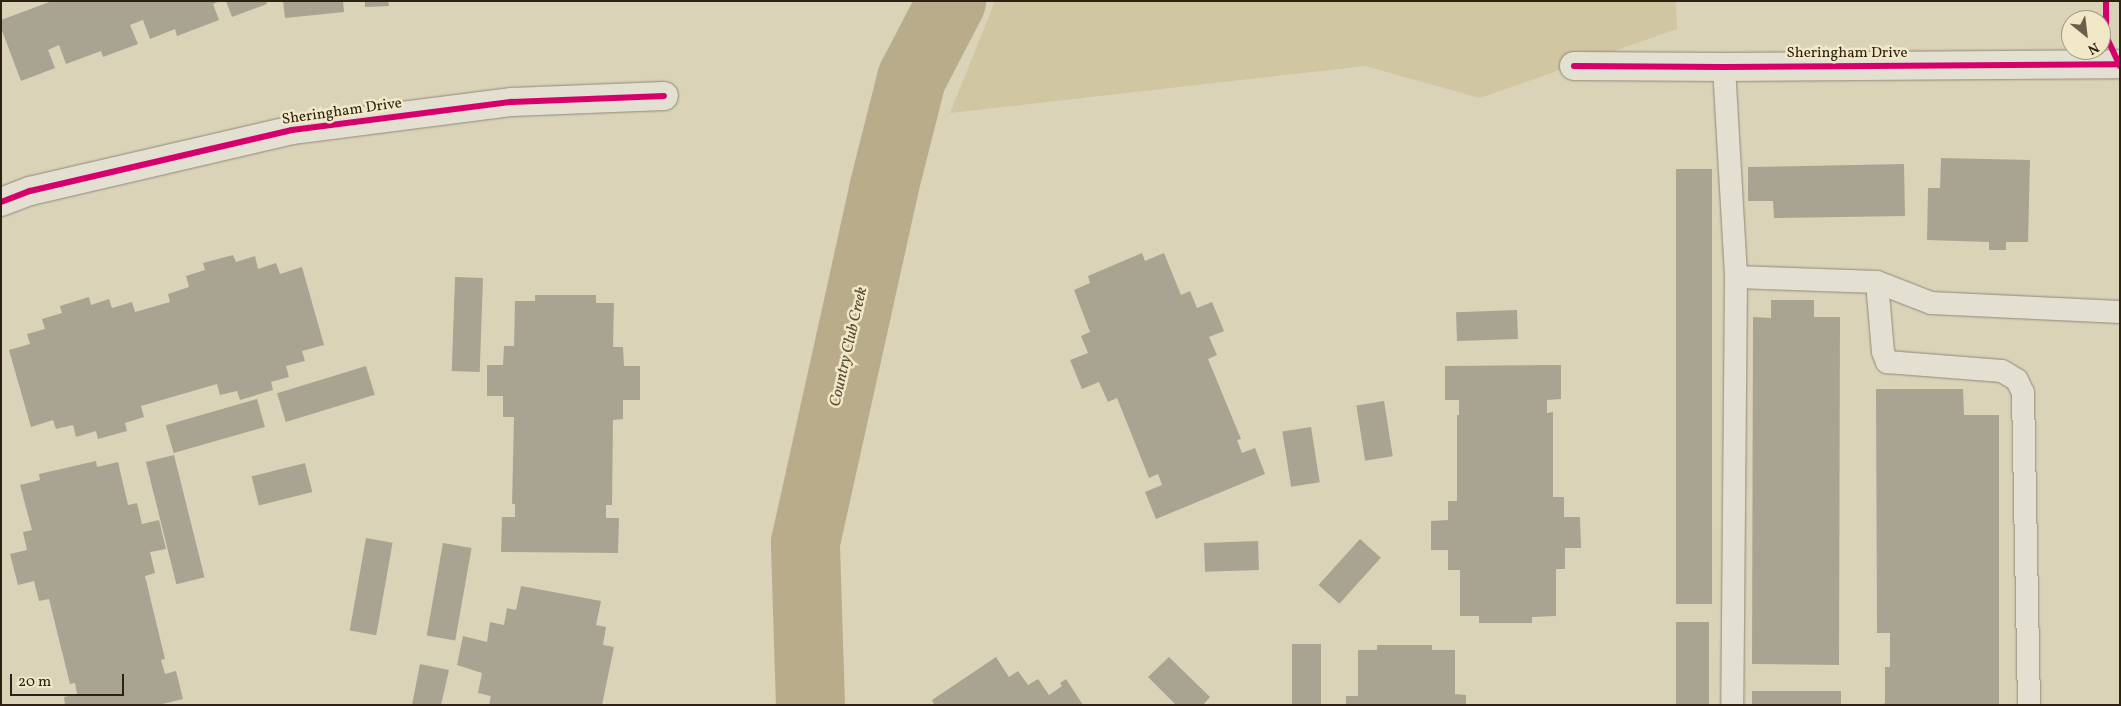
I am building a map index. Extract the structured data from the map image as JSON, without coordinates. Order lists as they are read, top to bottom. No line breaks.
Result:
{"streets":{"street":["Sheringham Drive"]},"water":["Country Club Creek"],"scale_bar":"20 m","north":"bottom right"}
